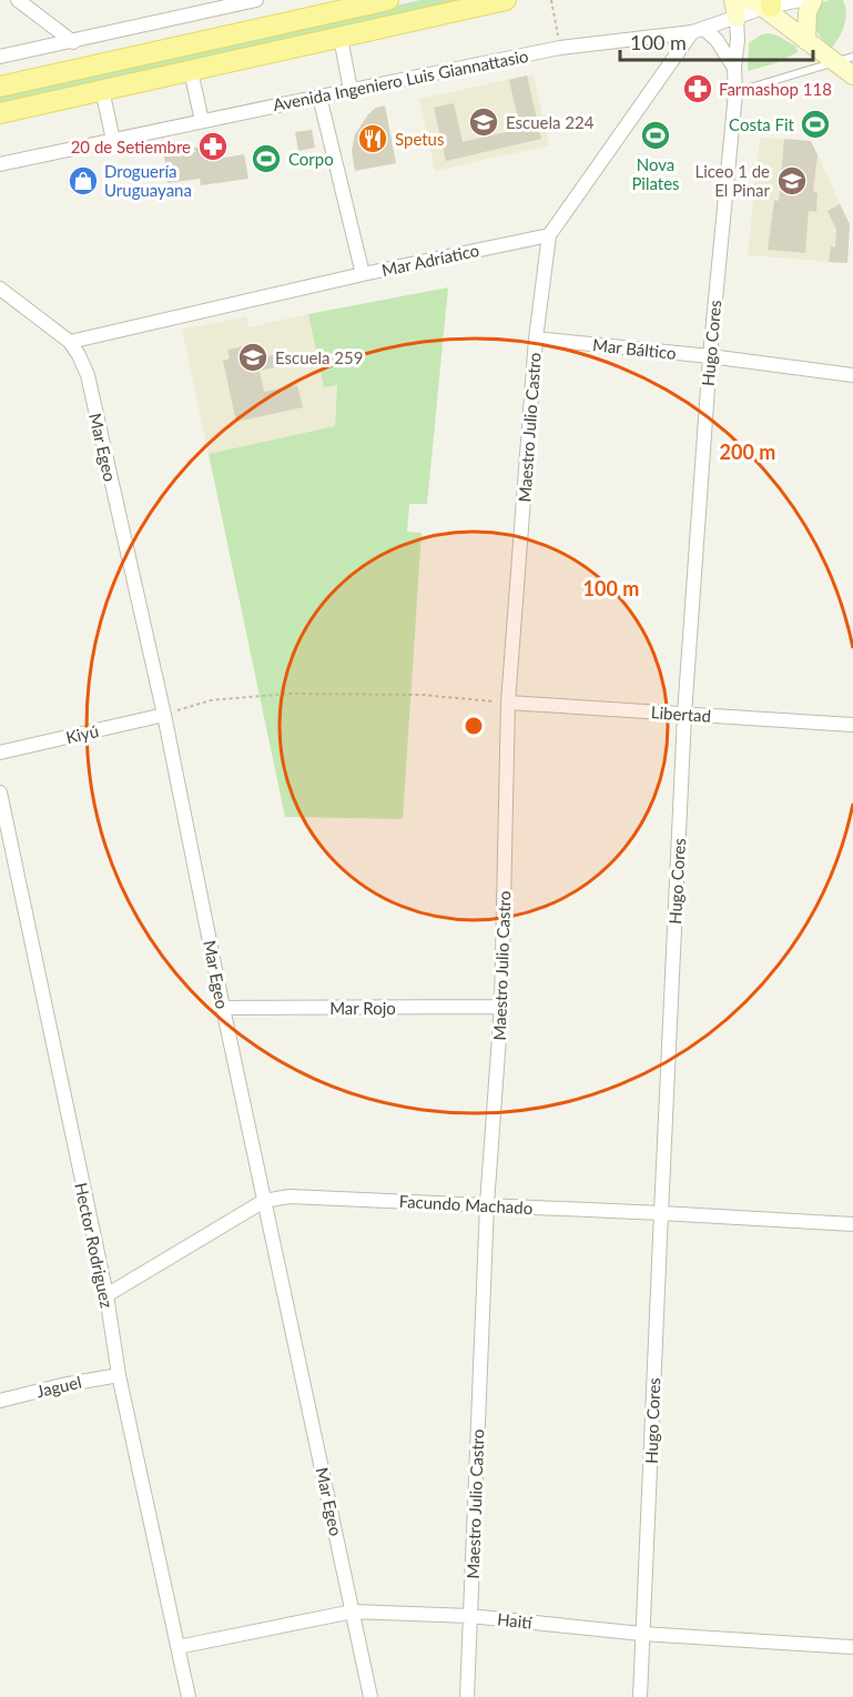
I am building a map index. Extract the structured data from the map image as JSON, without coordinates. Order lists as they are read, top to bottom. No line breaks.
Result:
{"streets":{"street":["Avenida Ingeniero Luis Giannattasio","Mar Adríatico","Hugo Cores","Mar Báltico","Maestro Julio Castro","Mar Egeo","Libertad","Kiyú","Mar Rojo","Facundo Machado","Hector Rodriguez","Jaguel","Haití"]},"crossings":[["Avenida Ingeniero Luis Giannattasio","Hugo Cores"],["Mar Adríatico","Maestro Julio Castro"],["Mar Adríatico","Mar Egeo"],["Hugo Cores","Mar Báltico"],["Hugo Cores","Libertad"],["Hugo Cores","Facundo Machado"],["Hugo Cores","Haití"],["Mar Báltico","Maestro Julio Castro"],["Maestro Julio Castro","Libertad"],["Maestro Julio Castro","Mar Rojo"],["Maestro Julio Castro","Facundo Machado"],["Maestro Julio Castro","Haití"],["Mar Egeo","Kiyú"],["Mar Egeo","Mar Rojo"],["Mar Egeo","Facundo Machado"],["Mar Egeo","Haití"],["Facundo Machado","Hector Rodriguez"],["Hector Rodriguez","Jaguel"],["Hector Rodriguez","Haití"]],"places":{"pharmacy":["Farmashop 118","20 de Setiembre"],"school or university":["Escuela 224","Liceo 1 de El Pinar","Escuela 259"],"sports":["Costa Fit","Nova Pilates","Corpo"],"restaurant":["Spetus"],"shop":["Droguería Uruguayana"]},"scale_bar":"100 m","rings":["200 m","100 m"]}
